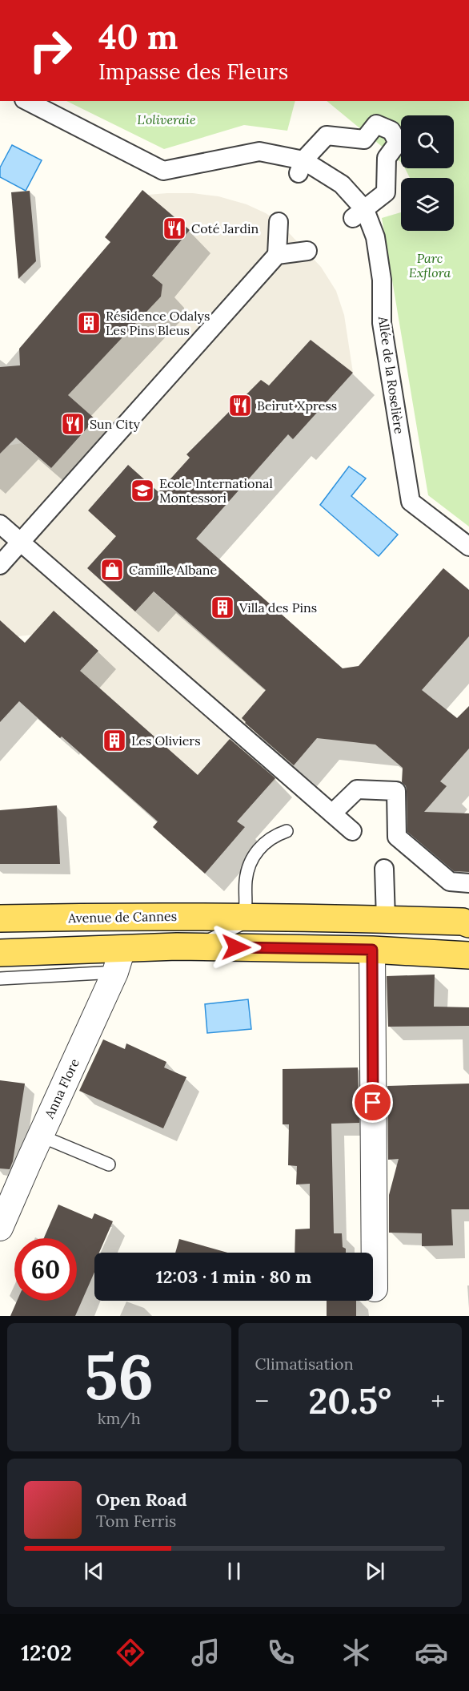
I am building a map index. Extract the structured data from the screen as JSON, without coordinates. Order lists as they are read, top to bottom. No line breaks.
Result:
{"streets":{"main road":["Avenue de Cannes"],"street":["Allée de la Roselière","Anna Flore"]},"parks":["L'oliveraie","Parc Exflora"],"places":{"restaurant":["Coté Jardin","Beirut Xpress","Sun City"],"building":["Résidence Odalys Les Pins Bleus","Villa des Pins","Les Oliviers"],"school or university":["Ecole International Montessori"],"shop":["Camille Albane"]},"page":{"turn":["40 m","Impasse des Fleurs"],"limit":"60","trip":"12:03 · 1 min · 80 m","tile":[["56","km/h"],"Climatisation"],"heat":["−","20.5°","+"],"song":["Open Road","Tom Ferris"],"tabs":"12:02"}}
